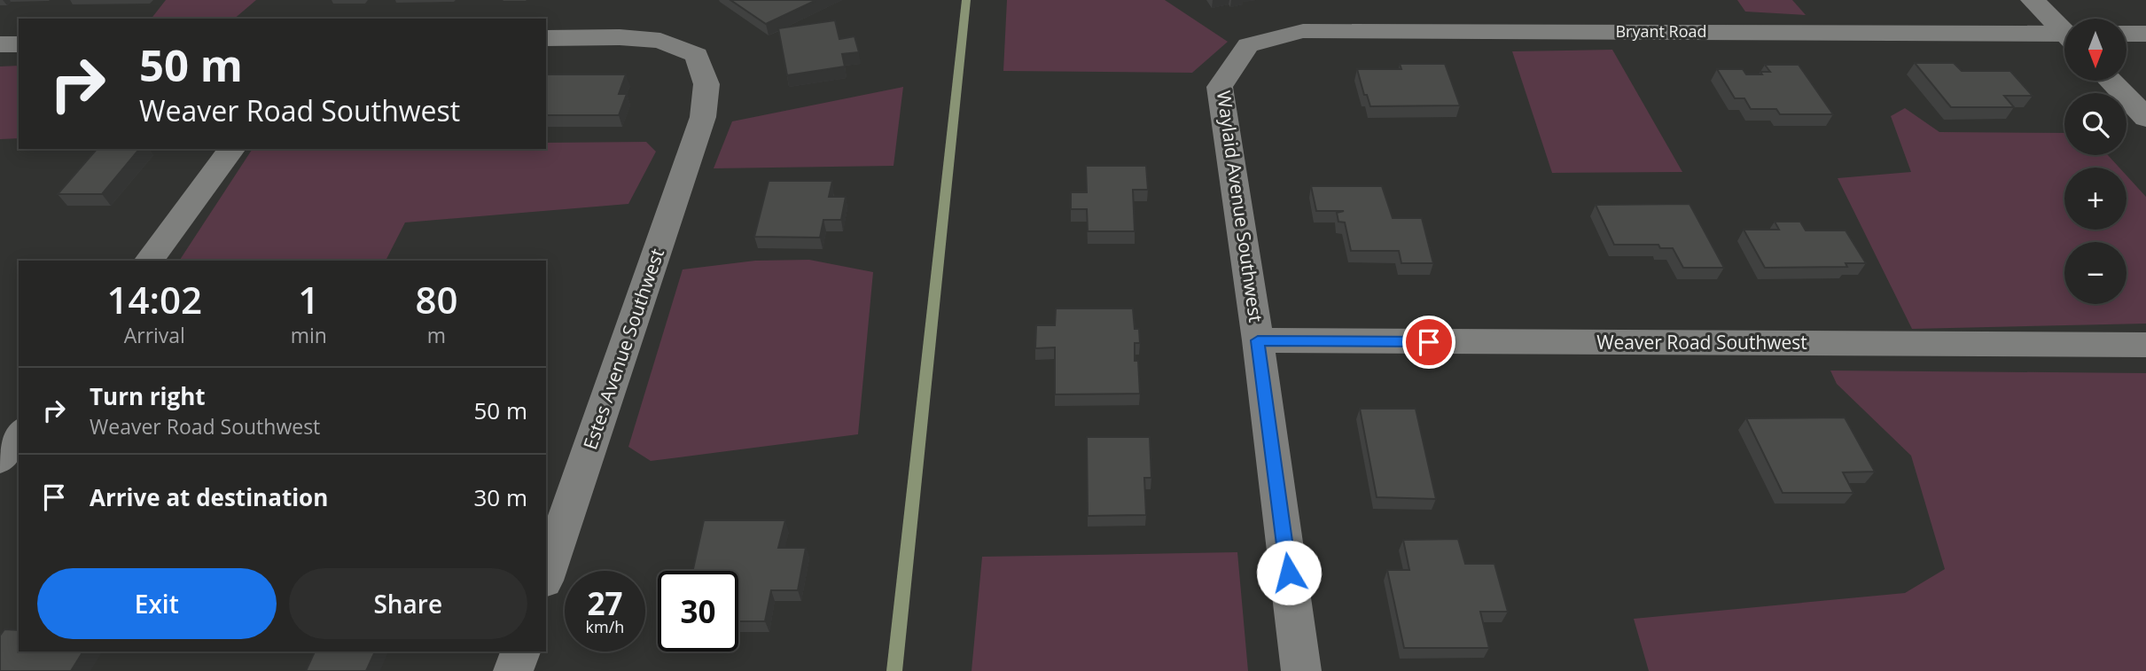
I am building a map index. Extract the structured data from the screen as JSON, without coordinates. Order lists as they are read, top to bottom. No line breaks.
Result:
{"streets":{"street":["Bryant Road","Waylaid Avenue Southwest","Weaver Road Southwest","Estes Avenue Southwest"]},"crossings":[["Bryant Road","Waylaid Avenue Southwest"],["Waylaid Avenue Southwest","Weaver Road Southwest"]],"north":"bottom","page":{"map_buttons":["+","−"],"turn":["50 m","Weaver Road Southwest"],"eta":["14:02","Arrival","1","min","80","m"],"list":[{"name":"Turn right","note":"Weaver Road Southwest","value":"50 m"},{"name":"Arrive at destination","value":"30 m"}],"buttons":["Exit","Share"],"speed":"27 km/h","limit":"30"}}
